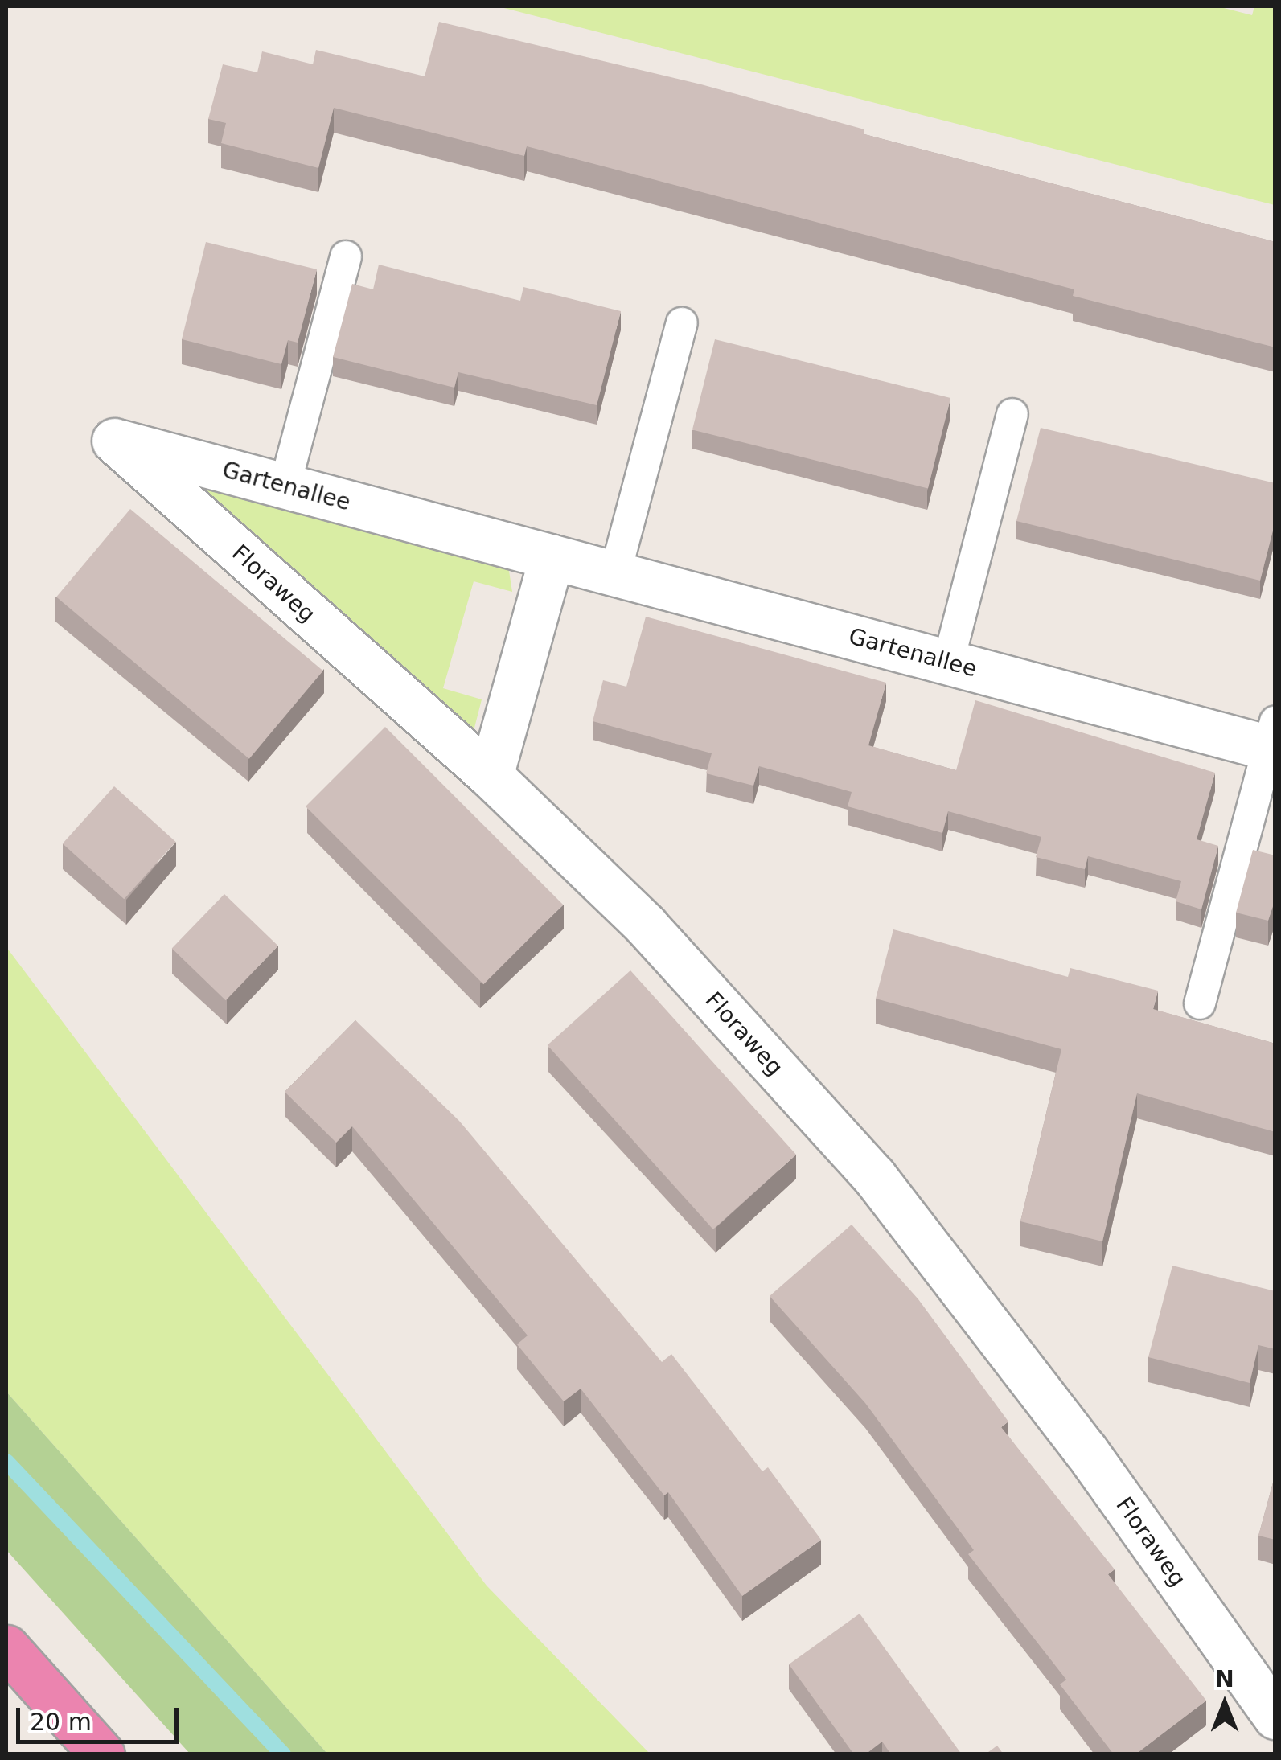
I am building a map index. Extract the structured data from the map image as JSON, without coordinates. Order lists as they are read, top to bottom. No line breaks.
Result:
{"streets":{"street":["Gartenallee","Floraweg"]},"crossings":[["Gartenallee","Floraweg"]],"scale_bar":"20 m","north":"top"}
